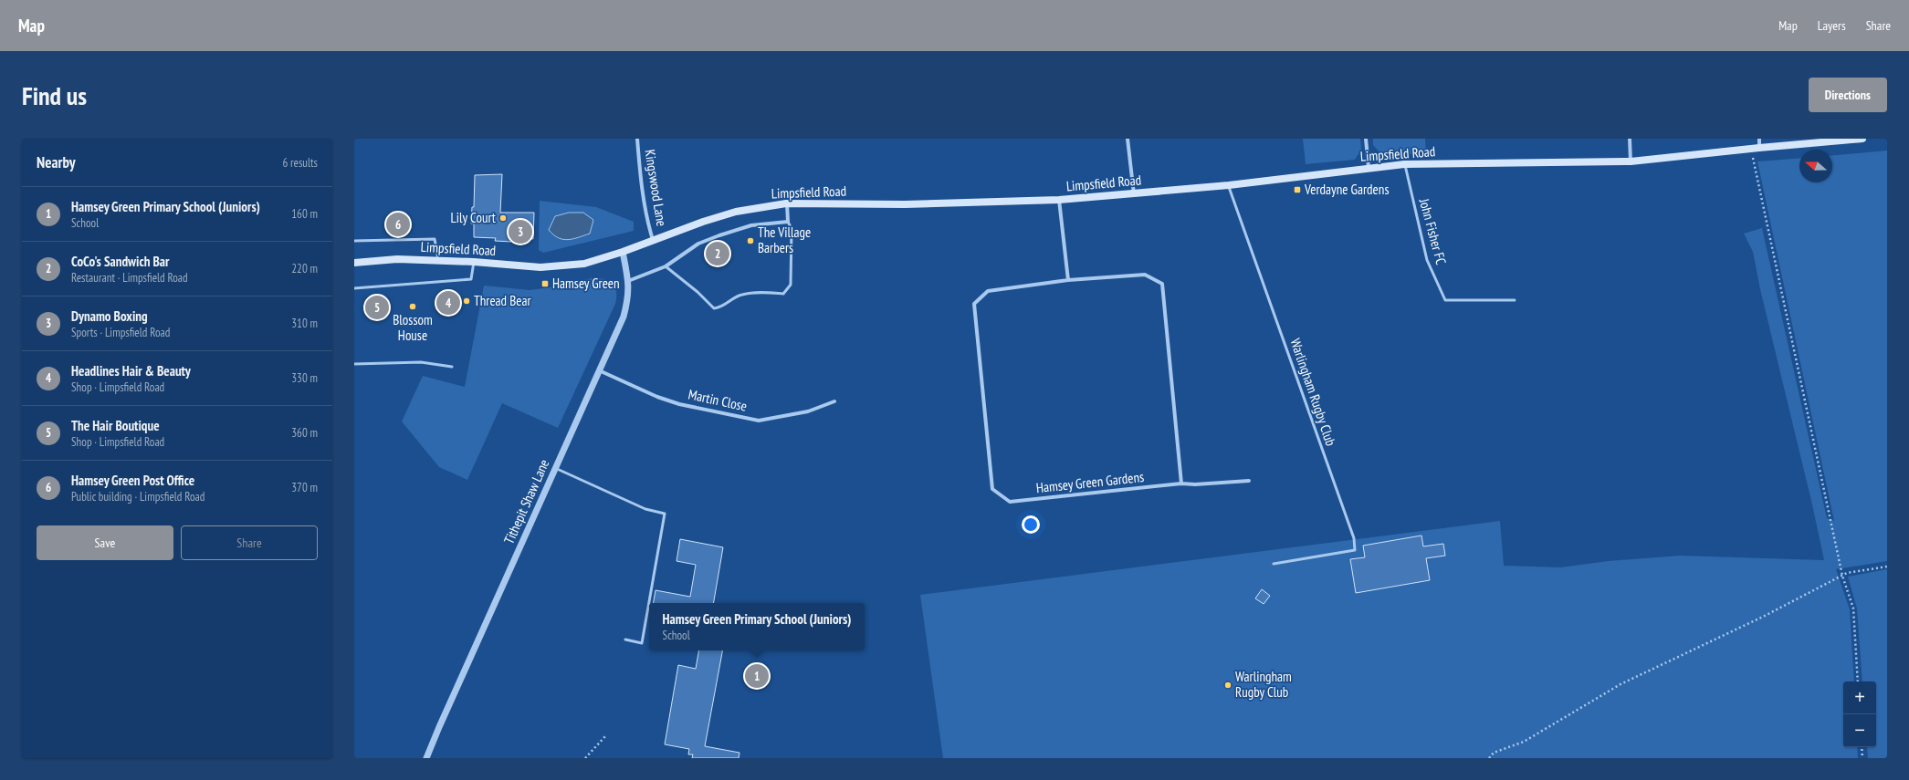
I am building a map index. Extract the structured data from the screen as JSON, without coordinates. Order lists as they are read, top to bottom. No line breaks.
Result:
{"streets":{"main road":["Limpsfield Road"],"street":["Kingswood Lane","Martin Close","Hamsey Green Gardens","Tithepit Shaw Lane"],"lane":["John Fisher FC","Warlingham Rugby Club"]},"crossings":[["Limpsfield Road","Kingswood Lane"],["Limpsfield Road","John Fisher FC"],["Limpsfield Road","Warlingham Rugby Club"],["Limpsfield Road","Tithepit Shaw Lane"],["Martin Close","Tithepit Shaw Lane"]],"places":{"transit":["Verdayne Gardens","Hamsey Green"],"other":["Lily Court","The Village Barbers","Thread Bear","Blossom House","Warlingham Rugby Club"]},"north":"left","page":{"header":"Map","nav":["Map","Layers","Share"],"buttons":["Directions",["Save","Share"]],"title":"Find us","heading":["Nearby","6 results"],"list":[{"mark":"1","name":"Hamsey Green Primary School (Juniors)","note":"School","value":"160 m"},{"mark":"2","name":"CoCo's Sandwich Bar","note":"Restaurant · Limpsfield Road","value":"220 m"},{"mark":"3","name":"Dynamo Boxing","note":"Sports · Limpsfield Road","value":"310 m"},{"mark":"4","name":"Headlines Hair & Beauty","note":"Shop · Limpsfield Road","value":"330 m"},{"mark":"5","name":"The Hair Boutique","note":"Shop · Limpsfield Road","value":"360 m"},{"mark":"6","name":"Hamsey Green Post Office","note":"Public building · Limpsfield Road","value":"370 m"}],"pins":["6","3","2","4","5","1"],"popup":["Hamsey Green Primary School (Juniors)","School"],"map_buttons":["+","−"]}}
